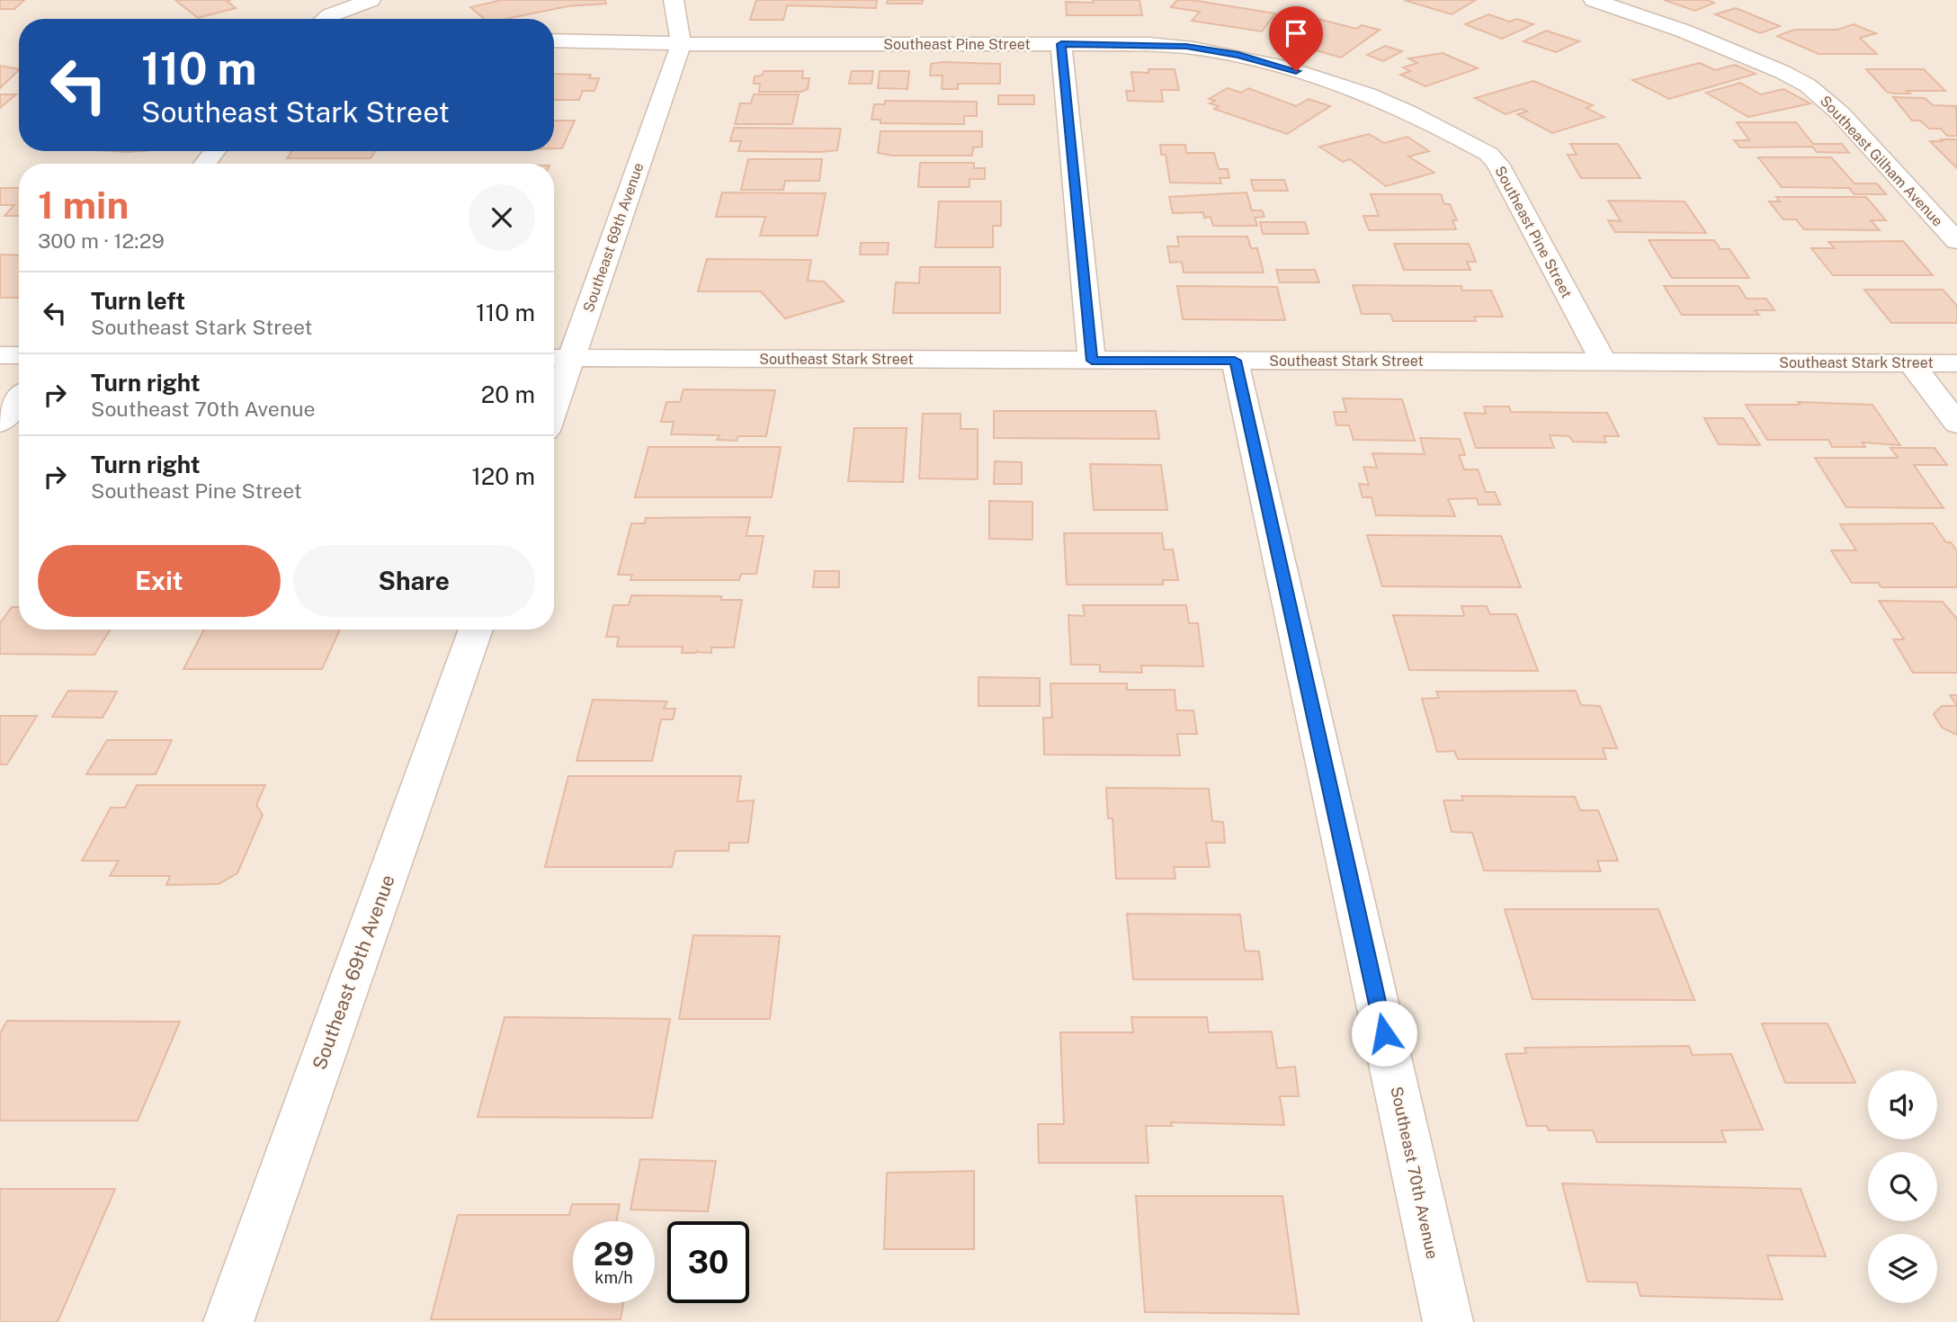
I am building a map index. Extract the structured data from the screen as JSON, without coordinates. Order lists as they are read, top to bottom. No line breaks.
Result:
{"streets":{"street":["Southeast Pine Street","Southeast Gilham Avenue","Southeast 69th Avenue","Southeast Stark Street","Southeast 70th Avenue"]},"crossings":[["Southeast Pine Street","Southeast 69th Avenue"],["Southeast Pine Street","Southeast Stark Street"],["Southeast 69th Avenue","Southeast Stark Street"],["Southeast Stark Street","Southeast 70th Avenue"]],"page":{"turn":["110 m","Southeast Stark Street"],"heading":["1 min","300 m · 12:29"],"list":[{"name":"Turn left","note":"Southeast Stark Street","value":"110 m"},{"name":"Turn right","note":"Southeast 70th Avenue","value":"20 m"},{"name":"Turn right","note":"Southeast Pine Street","value":"120 m"}],"buttons":["Exit","Share"],"speed":"29 km/h","limit":"30"}}
